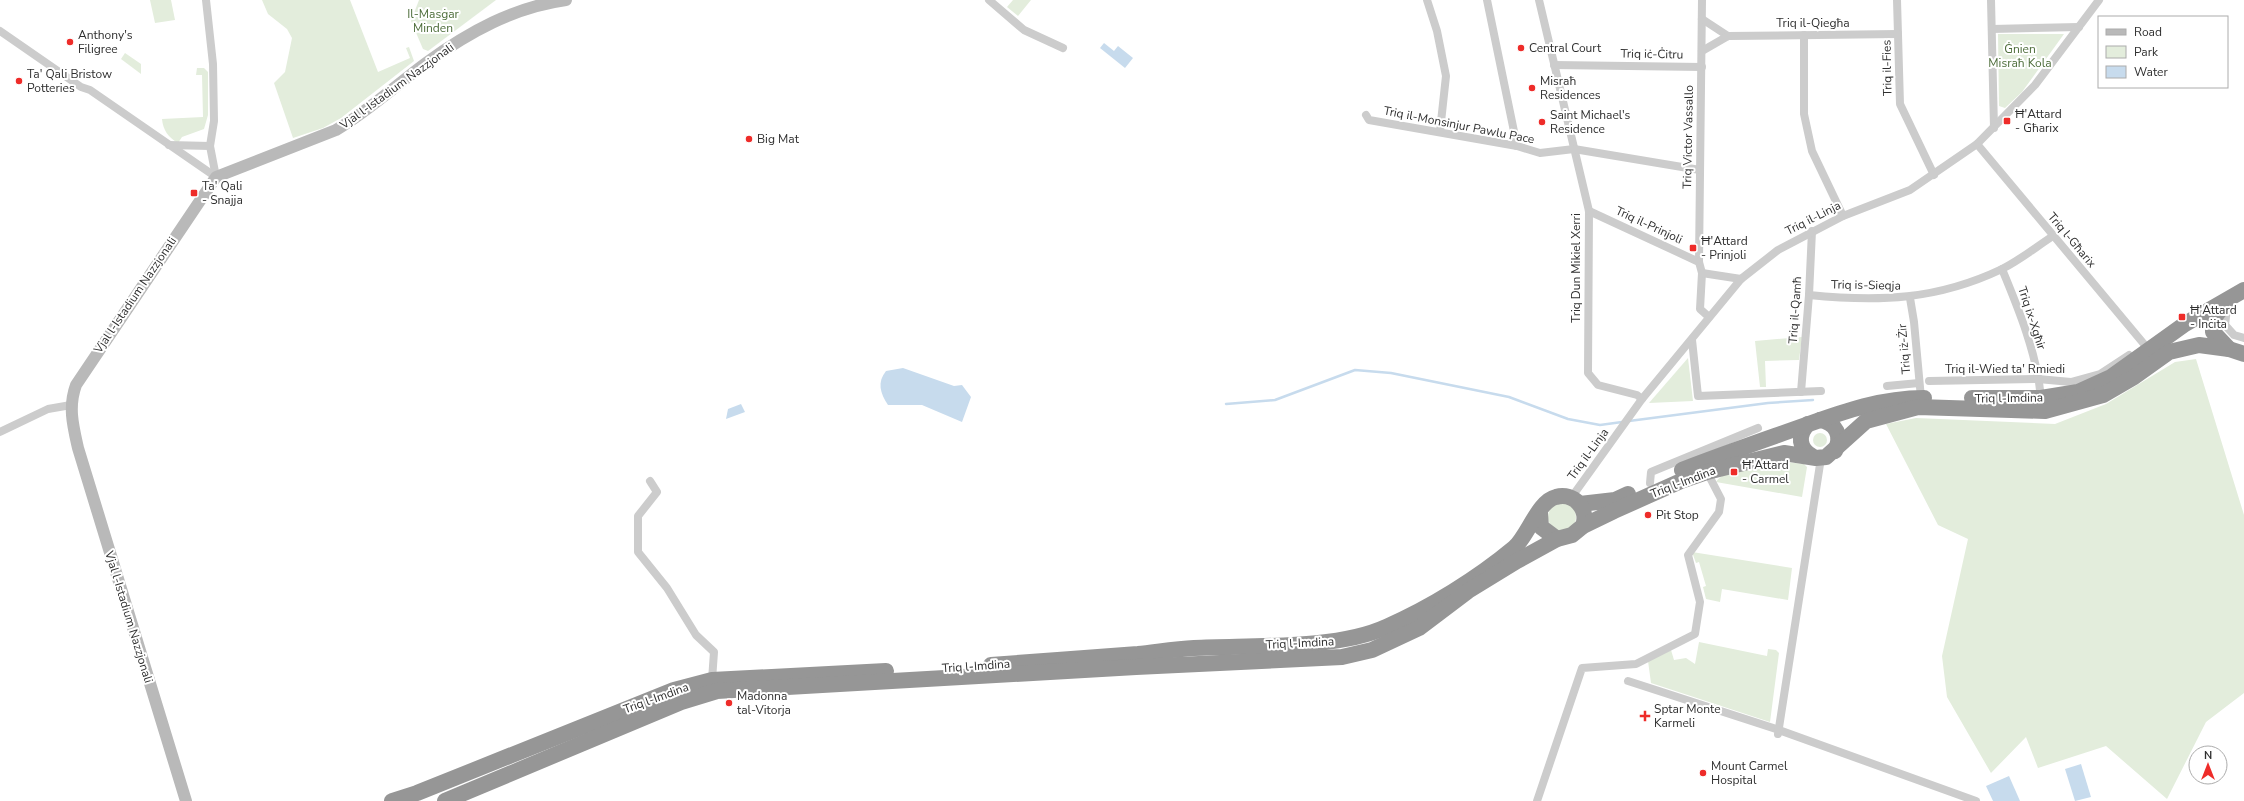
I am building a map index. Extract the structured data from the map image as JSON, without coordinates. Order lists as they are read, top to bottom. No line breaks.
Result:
{"streets":{"highway":["Triq l-Imdina"],"main road":["Vjal l-Istadium Nazzjonali"],"street":["Triq il-Qiegħa","Triq iċ-Ċitru","Triq il-Fies","Triq il-Monsinjur Pawlu Pace","Triq Victor Vassallo","Triq il-Linja","Triq il-Prinjoli","Triq l-Għarix","Triq Dun Mikiel Xerri","Triq is-Sieqja","Triq il-Qamħ","Triq ix-Xgħir","Triq iż-Żir","Triq il-Wied ta' Rmiedi"]},"crossings":[["Triq il-Qiegħa","Triq il-Fies"],["Triq il-Qiegħa","Triq Victor Vassallo"],["Triq iċ-Ċitru","Triq Victor Vassallo"],["Triq iċ-Ċitru","Triq Dun Mikiel Xerri"],["Triq il-Fies","Triq il-Linja"],["Triq il-Monsinjur Pawlu Pace","Triq Victor Vassallo"],["Triq il-Monsinjur Pawlu Pace","Triq Dun Mikiel Xerri"],["Triq Victor Vassallo","Triq il-Linja"],["Triq Victor Vassallo","Triq il-Prinjoli"],["Triq il-Linja","Triq l-Għarix"],["Triq il-Linja","Triq Dun Mikiel Xerri"],["Triq il-Linja","Triq il-Qamħ"],["Triq il-Linja","Triq l-Imdina"],["Triq il-Prinjoli","Triq Dun Mikiel Xerri"],["Triq l-Għarix","Triq is-Sieqja"],["Triq l-Għarix","Triq il-Wied ta' Rmiedi"],["Triq l-Għarix","Triq l-Imdina"],["Triq is-Sieqja","Triq il-Qamħ"],["Triq is-Sieqja","Triq ix-Xgħir"],["Triq is-Sieqja","Triq iż-Żir"],["Triq ix-Xgħir","Triq il-Wied ta' Rmiedi"],["Triq ix-Xgħir","Triq l-Imdina"],["Triq iż-Żir","Triq l-Imdina"],["Triq il-Wied ta' Rmiedi","Triq l-Imdina"]],"parks":["Il-Masġar Minden","Ġnien Misraħ Kola"],"places":{"other":["Anthony's Filigree","Central Court","Ta' Qali Bristow Potteries","Misraħ Residences","Saint Michael's Residence","Big Mat","Pit Stop","Madonna tal-Vitorja","Mount Carmel Hospital"],"transit":["Ħ'Attard - Għarix","Ta' Qali - Snajja","Ħ'Attard - Prinjoli","Ħ'Attard - Inċita","Ħ'Attard - Carmel"],"health":["Sptar Monte Karmeli"]},"legend":["Road","Park","Water"],"north":"top"}
